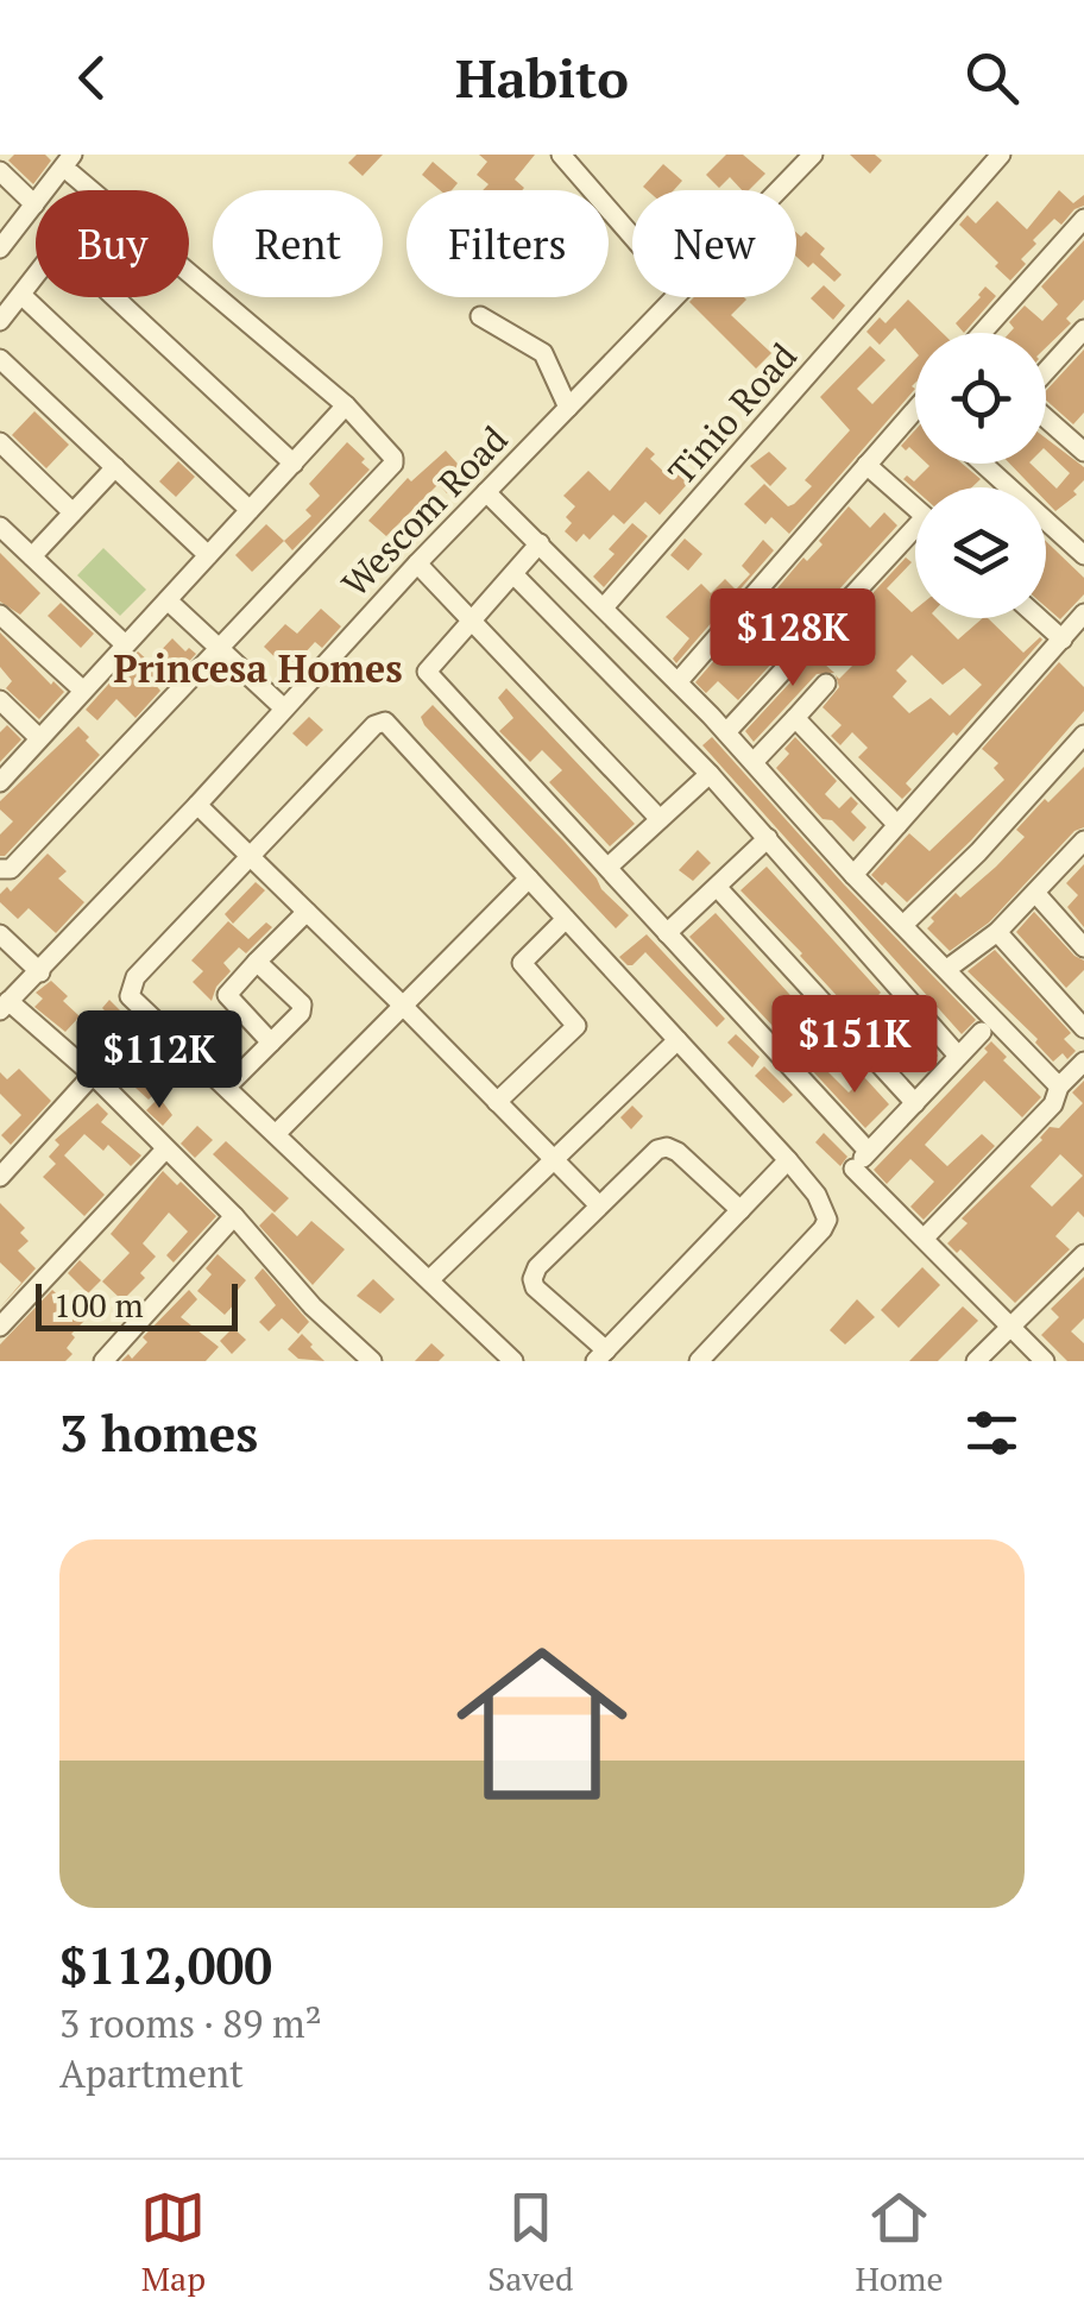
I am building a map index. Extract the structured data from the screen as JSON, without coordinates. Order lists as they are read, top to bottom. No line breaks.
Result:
{"streets":{"street":["Tinio Road","Wescom Road"]},"districts":["Princesa Homes"],"scale_bar":"100 m","page":{"header":"Habito","chip":["Buy","Rent","Filters","New"],"price":["$128K","$151K","$112K"],"scale":"100 m","heading":"3 homes","list":[{"name":"$112,000","note":"3 rooms · 89 m² · Apartment"}],"tabs":["Map","Saved","Home"]}}
